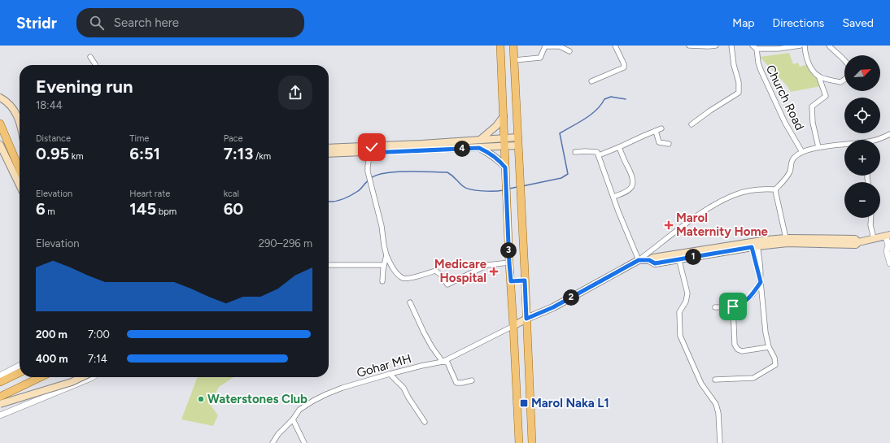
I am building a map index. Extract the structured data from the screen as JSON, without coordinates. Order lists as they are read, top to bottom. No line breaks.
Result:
{"streets":{"street":["Church Road","Gohar MH"]},"places":{"health":["Marol Maternity Home","Medicare Hospital"],"other":["Waterstones Club"],"transit":["Marol Naka L1"]},"north":"top right","page":{"header":"Stridr","search":"Search here","nav":["Map","Directions","Saved"],"map_buttons":["+","−"],"heading":["Evening run","18:44"],"stats":[["Distance","0.95 km"],["Time","6:51"],["Pace","7:13 /km"],["Elevation","6 m"],["Heart rate","145 bpm"],["kcal","60"]],"pins":["4","3","1","2"],"chart":["Elevation","290–296 m"],"list":[{"name":"200 m","note":"7:00"},{"name":"400 m","note":"7:14"}]}}
